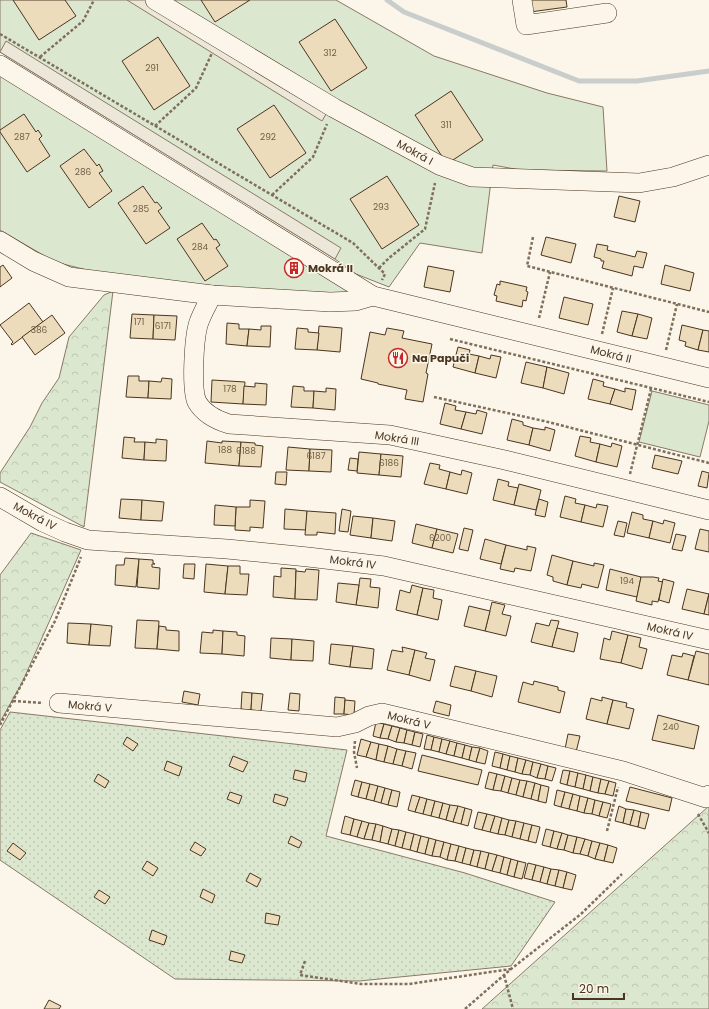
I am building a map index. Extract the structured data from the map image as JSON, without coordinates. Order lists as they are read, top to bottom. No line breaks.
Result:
{"streets":{"street":["Mokrá I","Mokrá II","Mokrá III","Mokrá IV","Mokrá V"]},"crossings":[["Mokrá II","Mokrá III"]],"places":{"building":["Mokrá II"],"restaurant":["Na Papuči"]},"house_numbers":["312","291","311","287","292","286","293","285","284","171","6171","386","178","188","6188","6187","6186","6200","194","240"],"scale_bar":"20 m"}
